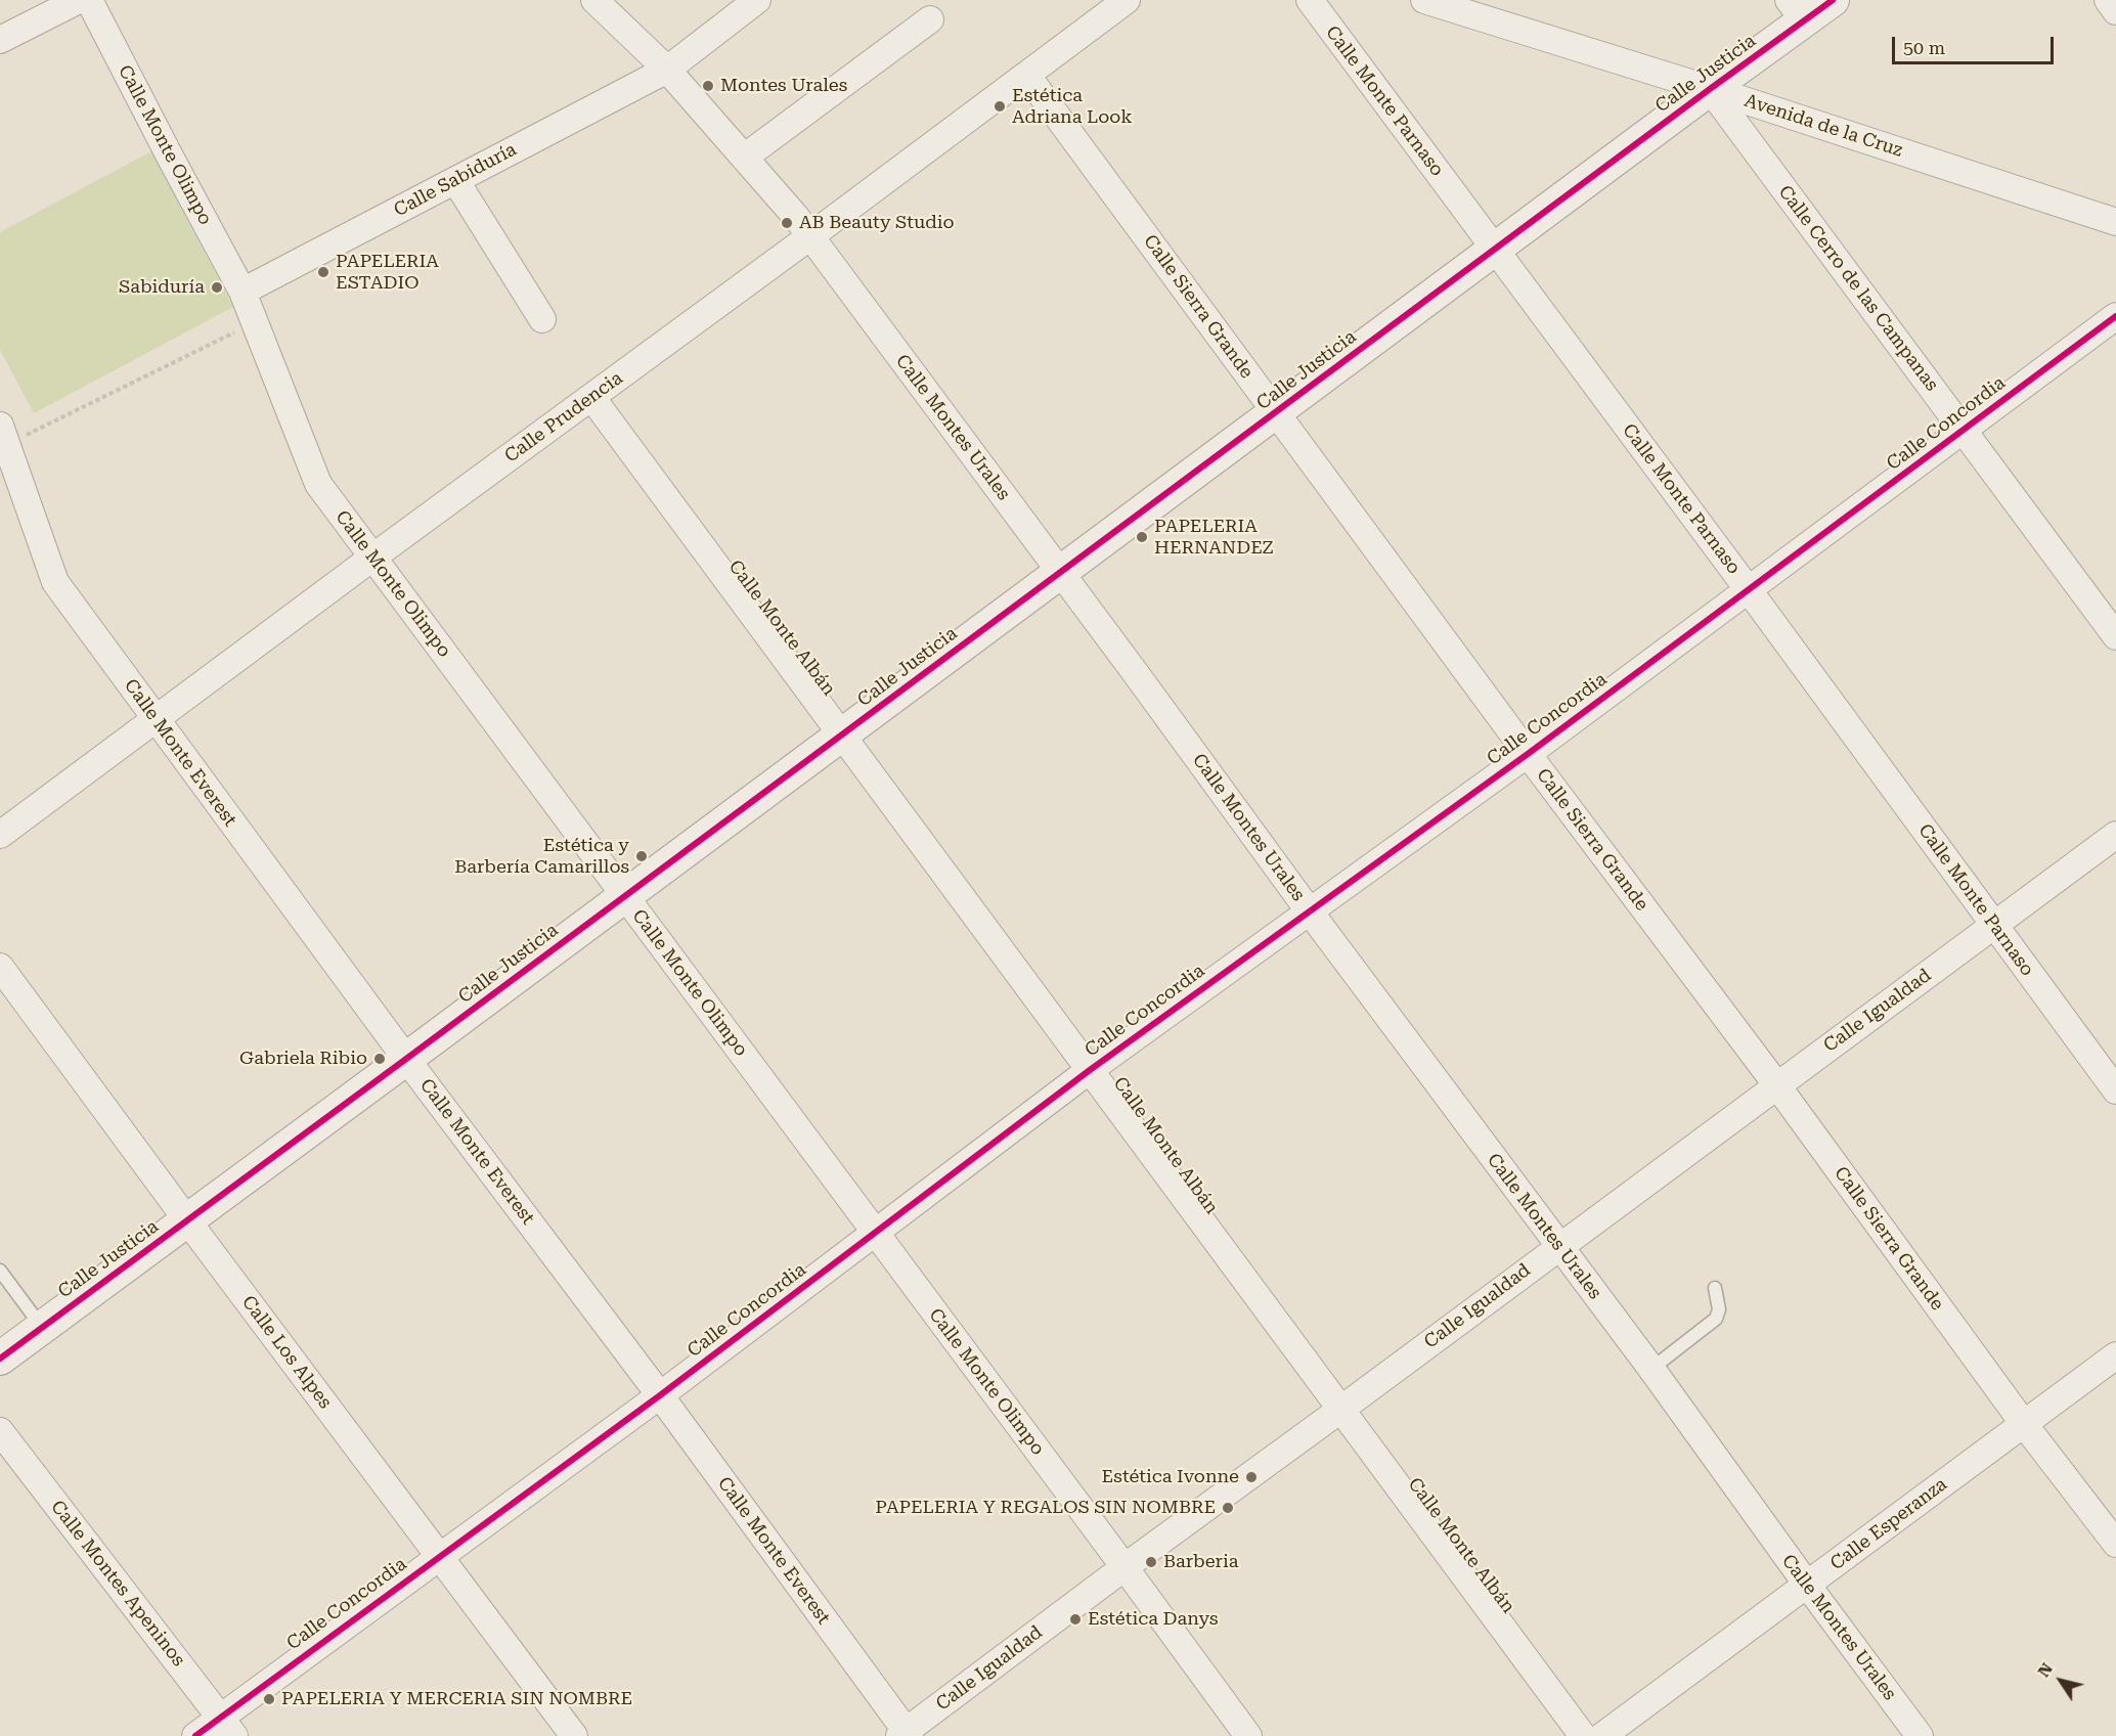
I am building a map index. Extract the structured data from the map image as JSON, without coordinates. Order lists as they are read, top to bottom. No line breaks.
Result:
{"streets":{"street":["Calle Justicia","Calle Monte Parnaso","Avenida de la Cruz","Calle Monte Olimpo","Calle Sabiduría","Calle Cerro de las Campanas","Calle Sierra Grande","Calle Prudencia","Calle Concordia","Calle Montes Urales","Calle Monte Albán","Calle Monte Everest","Calle Igualdad","Calle Los Alpes","Calle Esperanza","Calle Montes Apeninos"]},"crossings":[["Calle Justicia","Calle Monte Parnaso"],["Calle Justicia","Avenida de la Cruz"],["Calle Justicia","Calle Monte Olimpo"],["Calle Justicia","Calle Cerro de las Campanas"],["Calle Justicia","Calle Sierra Grande"],["Calle Justicia","Calle Montes Urales"],["Calle Justicia","Calle Monte Albán"],["Calle Justicia","Calle Monte Everest"],["Calle Justicia","Calle Los Alpes"],["Calle Monte Parnaso","Calle Concordia"],["Calle Monte Parnaso","Calle Igualdad"],["Avenida de la Cruz","Calle Cerro de las Campanas"],["Calle Monte Olimpo","Calle Sabiduría"],["Calle Monte Olimpo","Calle Prudencia"],["Calle Monte Olimpo","Calle Concordia"],["Calle Monte Olimpo","Calle Igualdad"],["Calle Sabiduría","Calle Montes Urales"],["Calle Cerro de las Campanas","Calle Concordia"],["Calle Sierra Grande","Calle Prudencia"],["Calle Sierra Grande","Calle Concordia"],["Calle Sierra Grande","Calle Igualdad"],["Calle Sierra Grande","Calle Esperanza"],["Calle Prudencia","Calle Montes Urales"],["Calle Prudencia","Calle Monte Albán"],["Calle Prudencia","Calle Monte Everest"],["Calle Concordia","Calle Montes Urales"],["Calle Concordia","Calle Monte Albán"],["Calle Concordia","Calle Monte Everest"],["Calle Concordia","Calle Los Alpes"],["Calle Concordia","Calle Montes Apeninos"],["Calle Montes Urales","Calle Igualdad"],["Calle Montes Urales","Calle Esperanza"],["Calle Monte Albán","Calle Igualdad"],["Calle Monte Everest","Calle Igualdad"]],"places":["Montes Urales","Estética Adriana Look","AB Beauty Studio","PAPELERIA ESTADIO","Sabiduría","PAPELERIA HERNANDEZ","Estética y Barbería Camarillos","Gabriela Ribio","Estética Ivonne","PAPELERIA Y REGALOS SIN NOMBRE","Barberia","Estética Danys","PAPELERIA Y MERCERIA SIN NOMBRE"],"scale_bar":"50 m","north":"top left"}
